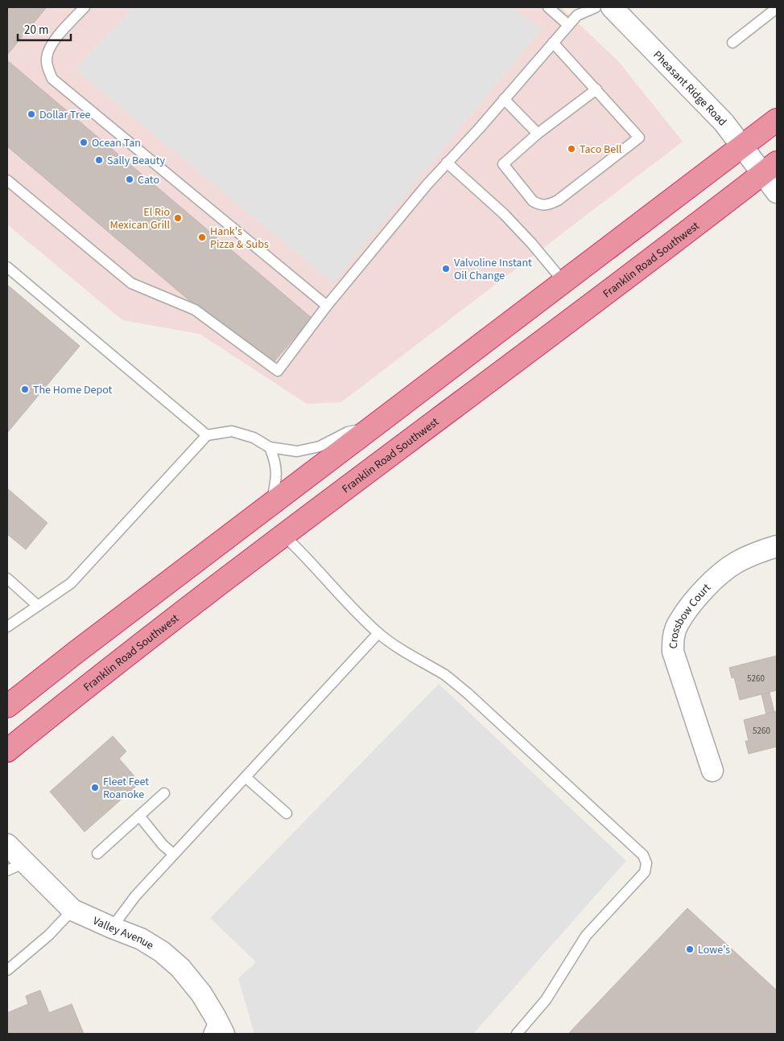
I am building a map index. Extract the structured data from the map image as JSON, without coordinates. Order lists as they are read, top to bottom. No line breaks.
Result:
{"streets":{"highway":["Franklin Road Southwest"],"street":["Pheasant Ridge Road","Crossbow Court","Valley Avenue"]},"crossings":[["Pheasant Ridge Road","Franklin Road Southwest"]],"places":["Dollar Tree","Ocean Tan","Taco Bell","Sally Beauty","Cato","El Rio Mexican Grill","Hank's Pizza & Subs","Valvoline Instant Oil Change","The Home Depot","Fleet Feet Roanoke","Lowe's"],"house_numbers":["5260","5260"],"scale_bar":"20 m"}
